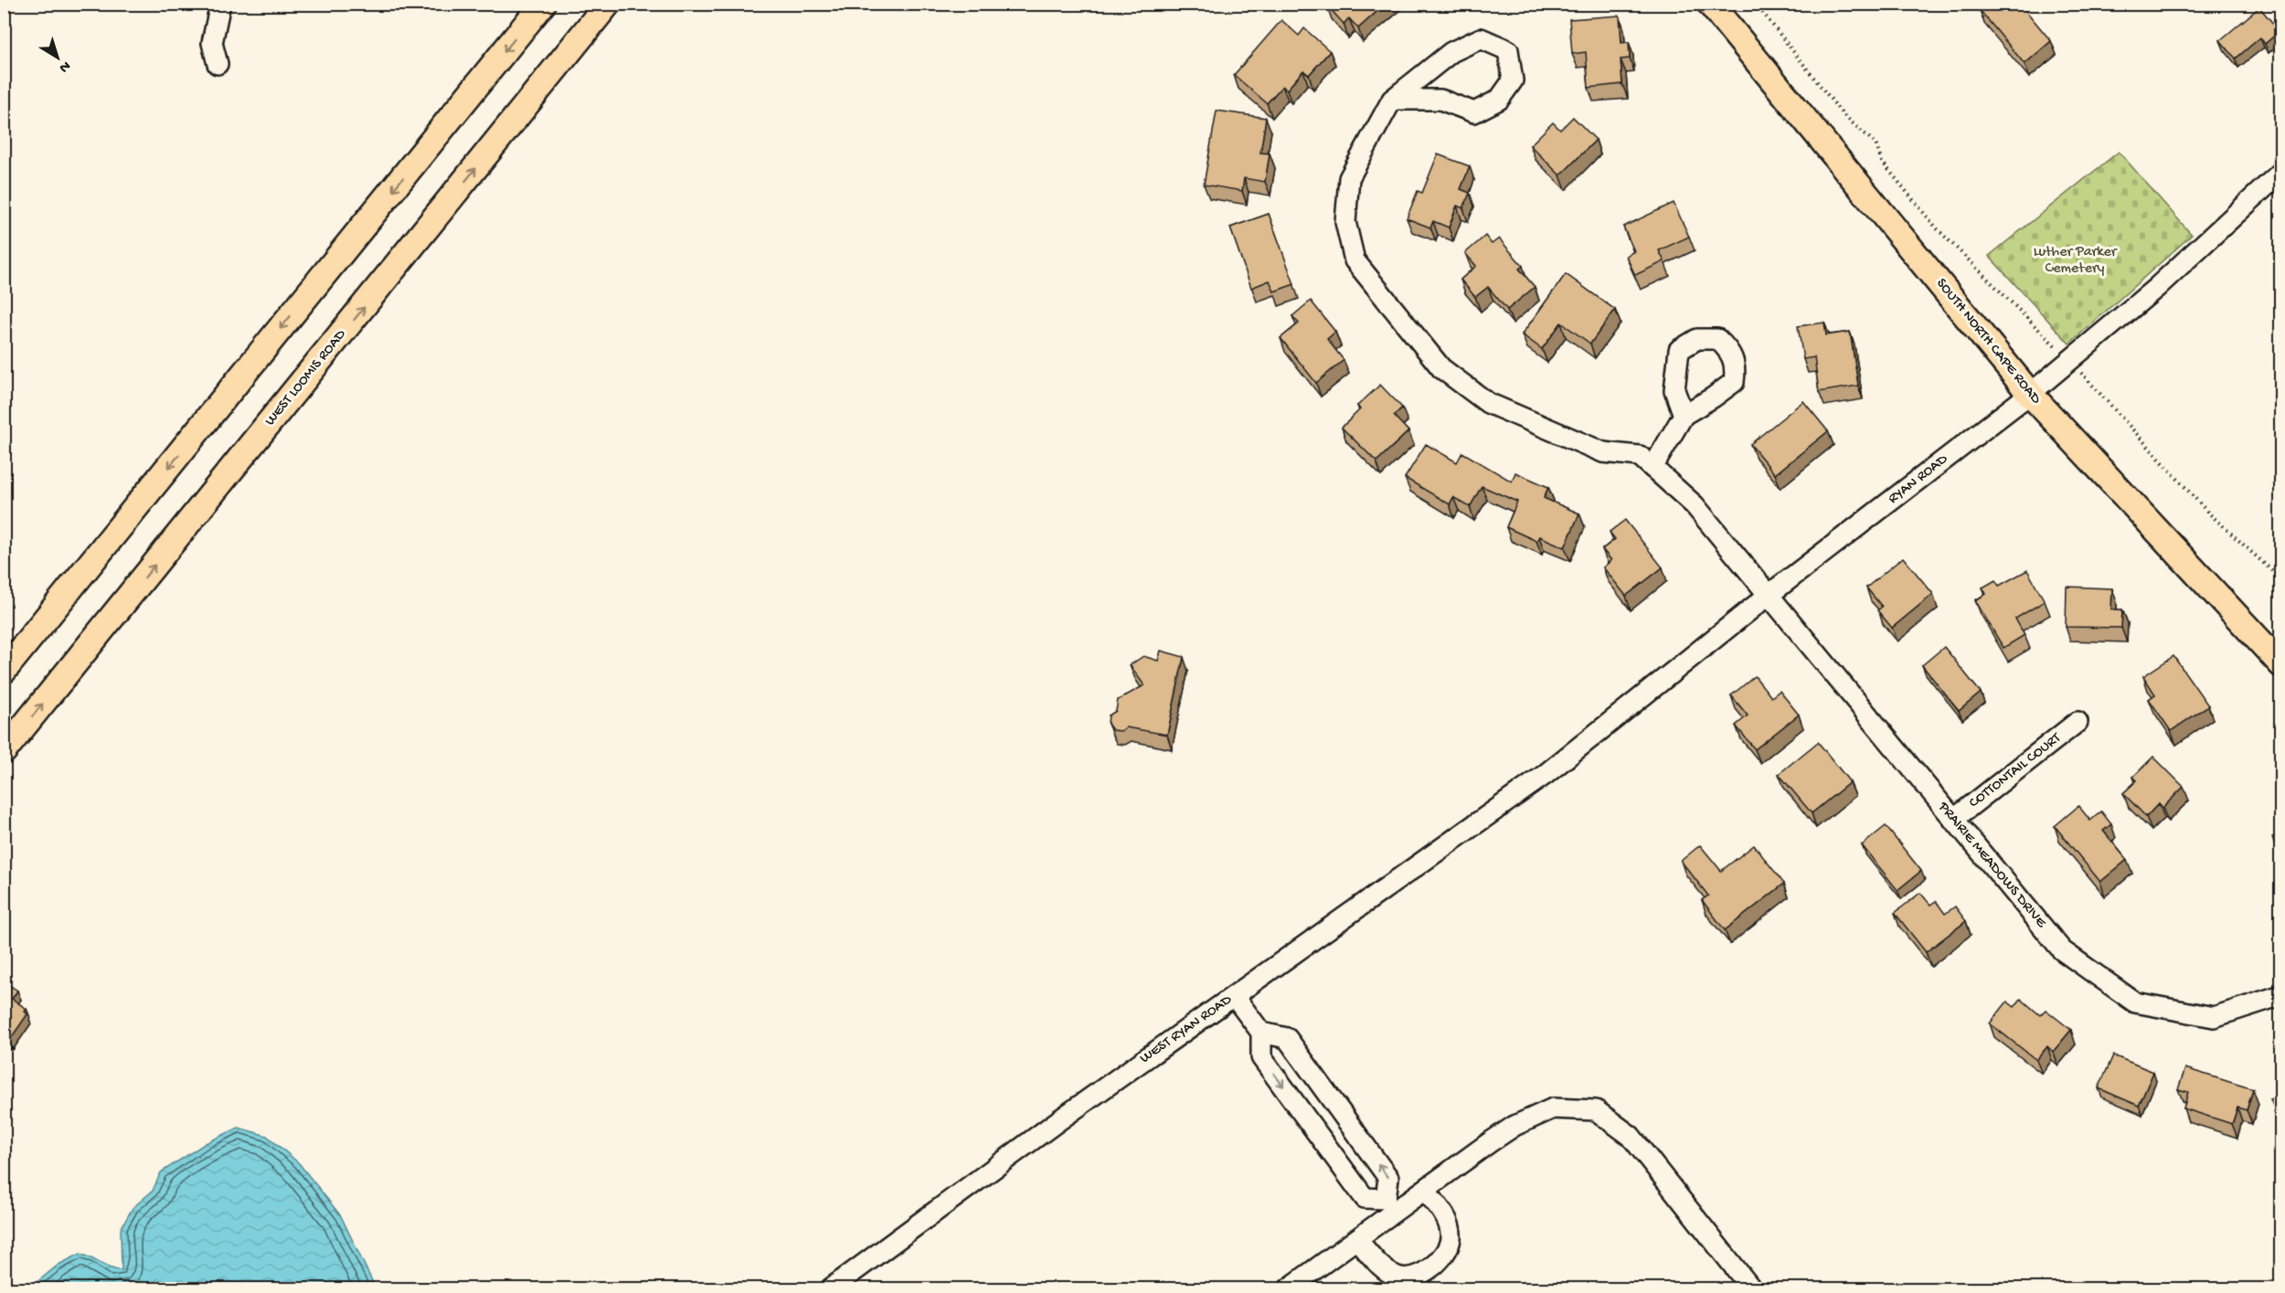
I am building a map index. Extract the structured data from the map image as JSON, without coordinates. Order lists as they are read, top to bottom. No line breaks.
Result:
{"streets":{"main road":["SOUTH NORTH CAPE ROAD","WEST LOOMIS ROAD"],"street":["RYAN ROAD","COTTONTAIL COURT","PRAIRIE MEADOWS DRIVE","WEST RYAN ROAD"]},"crossings":[["SOUTH NORTH CAPE ROAD","RYAN ROAD"],["RYAN ROAD","PRAIRIE MEADOWS DRIVE"],["RYAN ROAD","WEST RYAN ROAD"],["COTTONTAIL COURT","PRAIRIE MEADOWS DRIVE"]],"parks":["Luther Parker Cemetery"],"north":"bottom right"}
